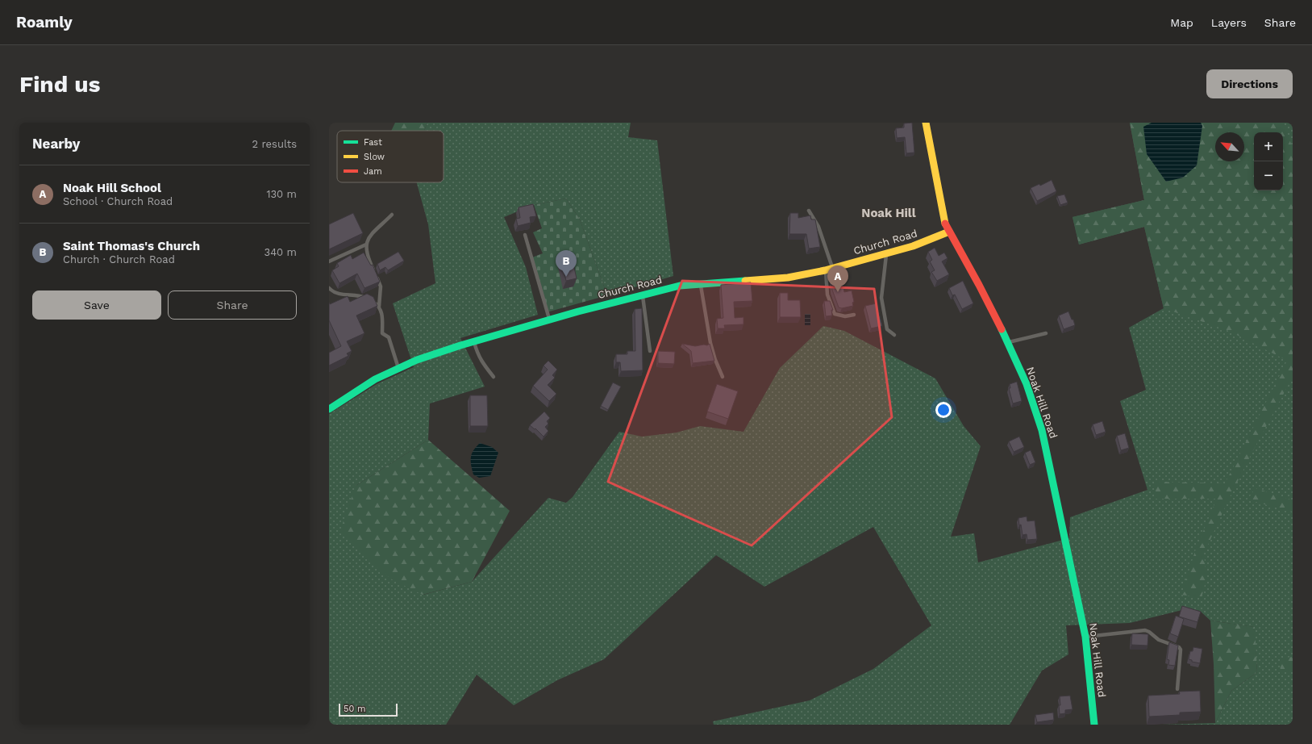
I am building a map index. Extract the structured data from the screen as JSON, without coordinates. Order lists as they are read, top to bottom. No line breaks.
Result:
{"streets":{"street":["Church Road","Noak Hill Road"]},"crossings":[["Church Road","Noak Hill Road"]],"districts":["Noak Hill"],"legend":["Fast","Slow","Jam"],"scale_bar":"50 m","north":"top left","page":{"header":"Roamly","nav":["Map","Layers","Share"],"buttons":["Directions",["Save","Share"]],"title":"Find us","heading":["Nearby","2 results"],"map_buttons":["+","−"],"list":[{"mark":"A","name":"Noak Hill School","note":"School · Church Road","value":"130 m"},{"mark":"B","name":"Saint Thomas's Church","note":"Church · Church Road","value":"340 m"}],"pins":["B","A"],"scale":"50 m"}}
